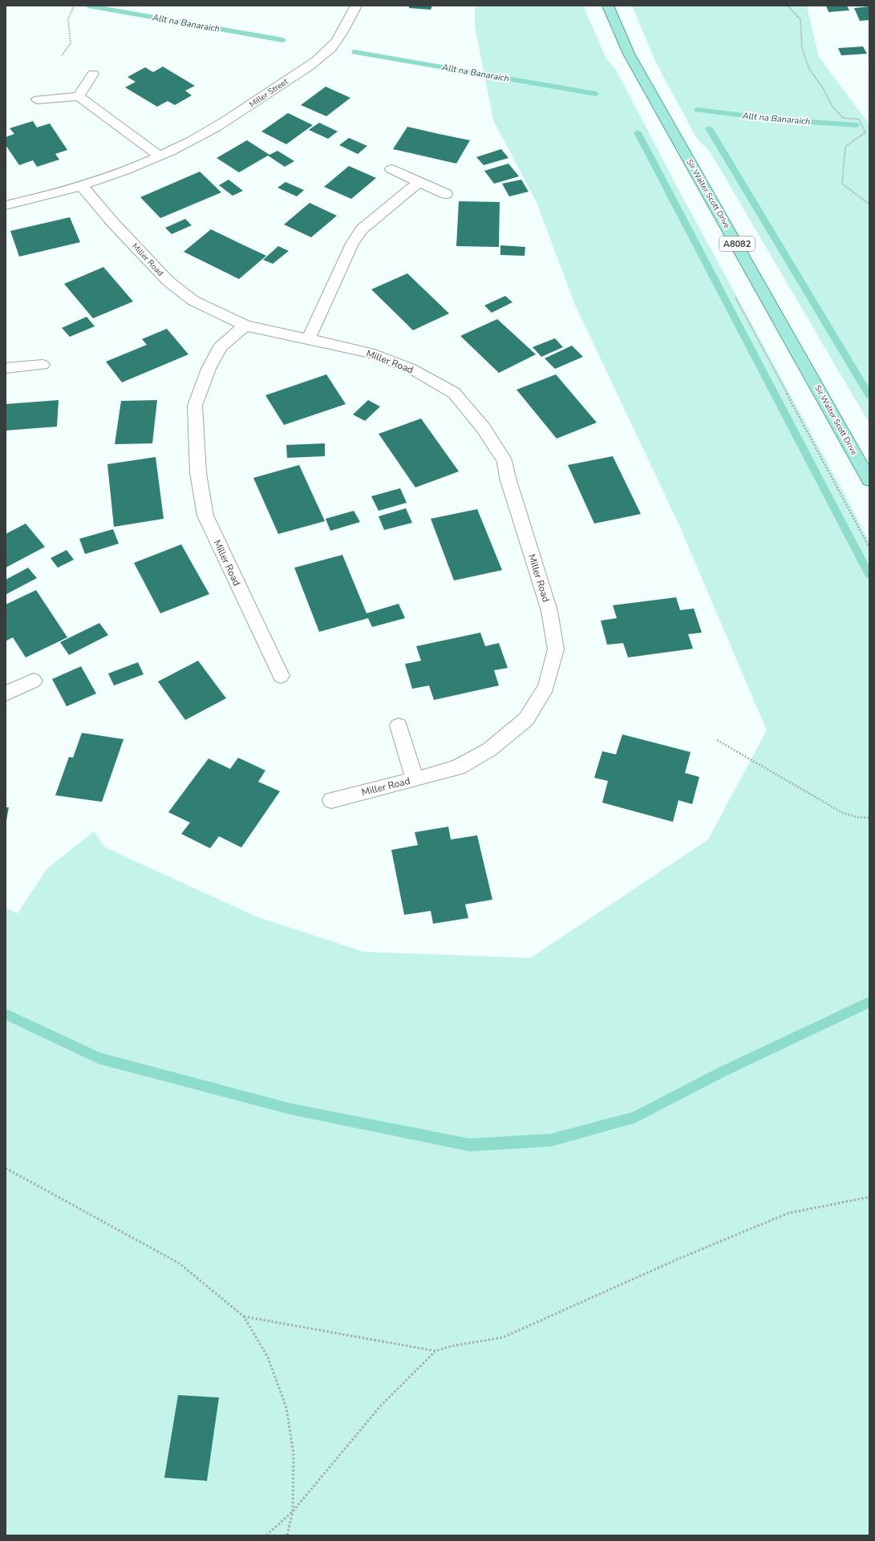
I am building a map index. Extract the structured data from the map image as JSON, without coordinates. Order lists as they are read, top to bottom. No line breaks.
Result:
{"streets":{"main road":["Sir Walter Scott Drive","A8082"],"street":["Miller Street","Miller Road"]},"crossings":[["Miller Street","Miller Road"]],"water":["Allt na Banaraich"]}
